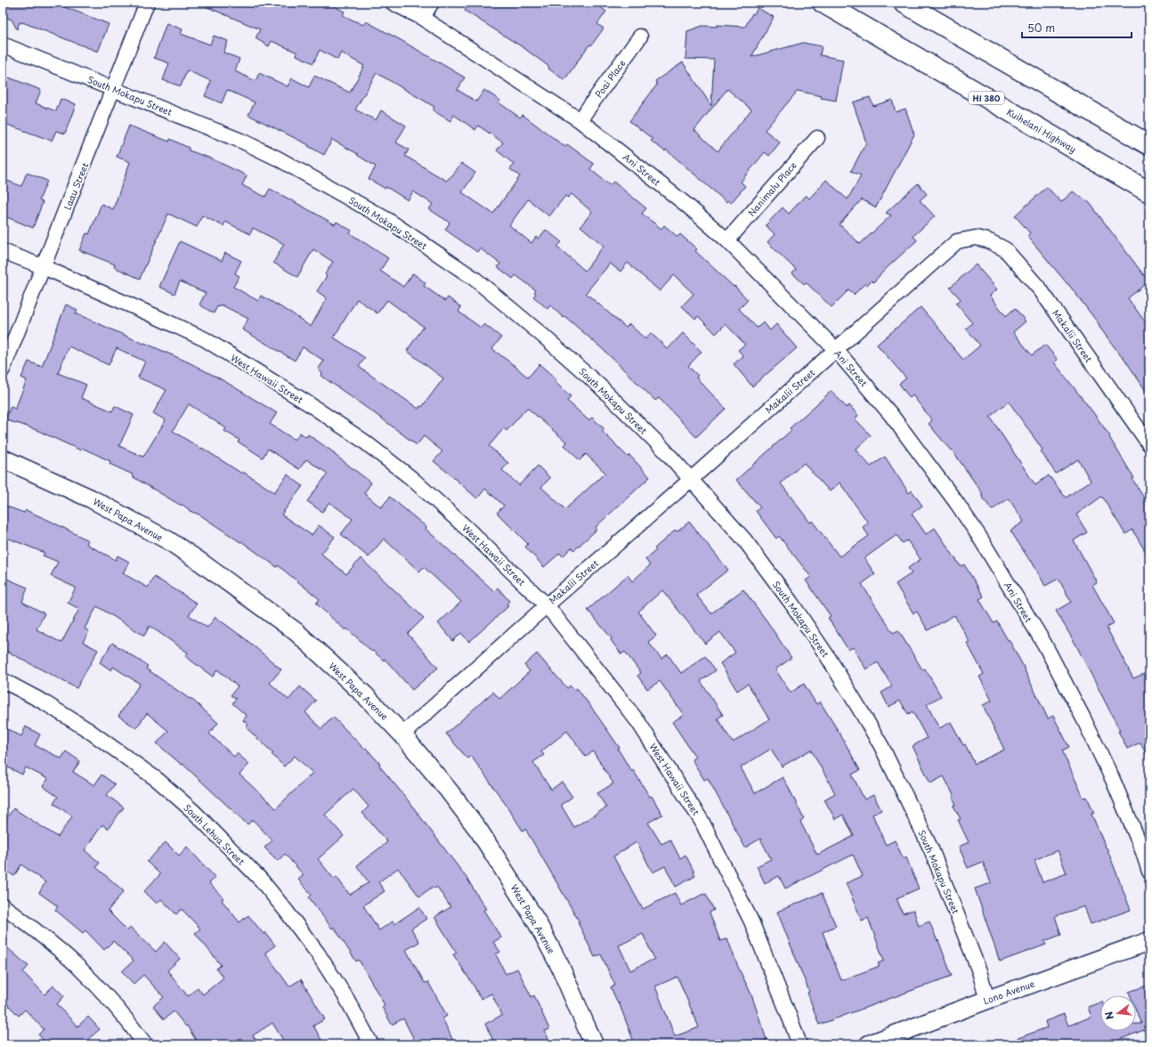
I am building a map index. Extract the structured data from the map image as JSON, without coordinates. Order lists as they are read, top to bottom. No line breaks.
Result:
{"streets":{"main road":["HI 380","Kuihelani Highway"],"street":["Poai Place","South Mokapu Street","Ani Street","Laau Street","Nanimalu Place","Makalii Street","West Hawaii Street","West Papa Avenue","South Lehua Street","Lono Avenue"]},"crossings":[["Poai Place","Ani Street"],["South Mokapu Street","Laau Street"],["South Mokapu Street","Makalii Street"],["South Mokapu Street","Lono Avenue"],["Ani Street","Nanimalu Place"],["Ani Street","Makalii Street"],["Laau Street","West Hawaii Street"],["Makalii Street","West Hawaii Street"],["Makalii Street","West Papa Avenue"]],"scale_bar":"50 m","north":"left"}
